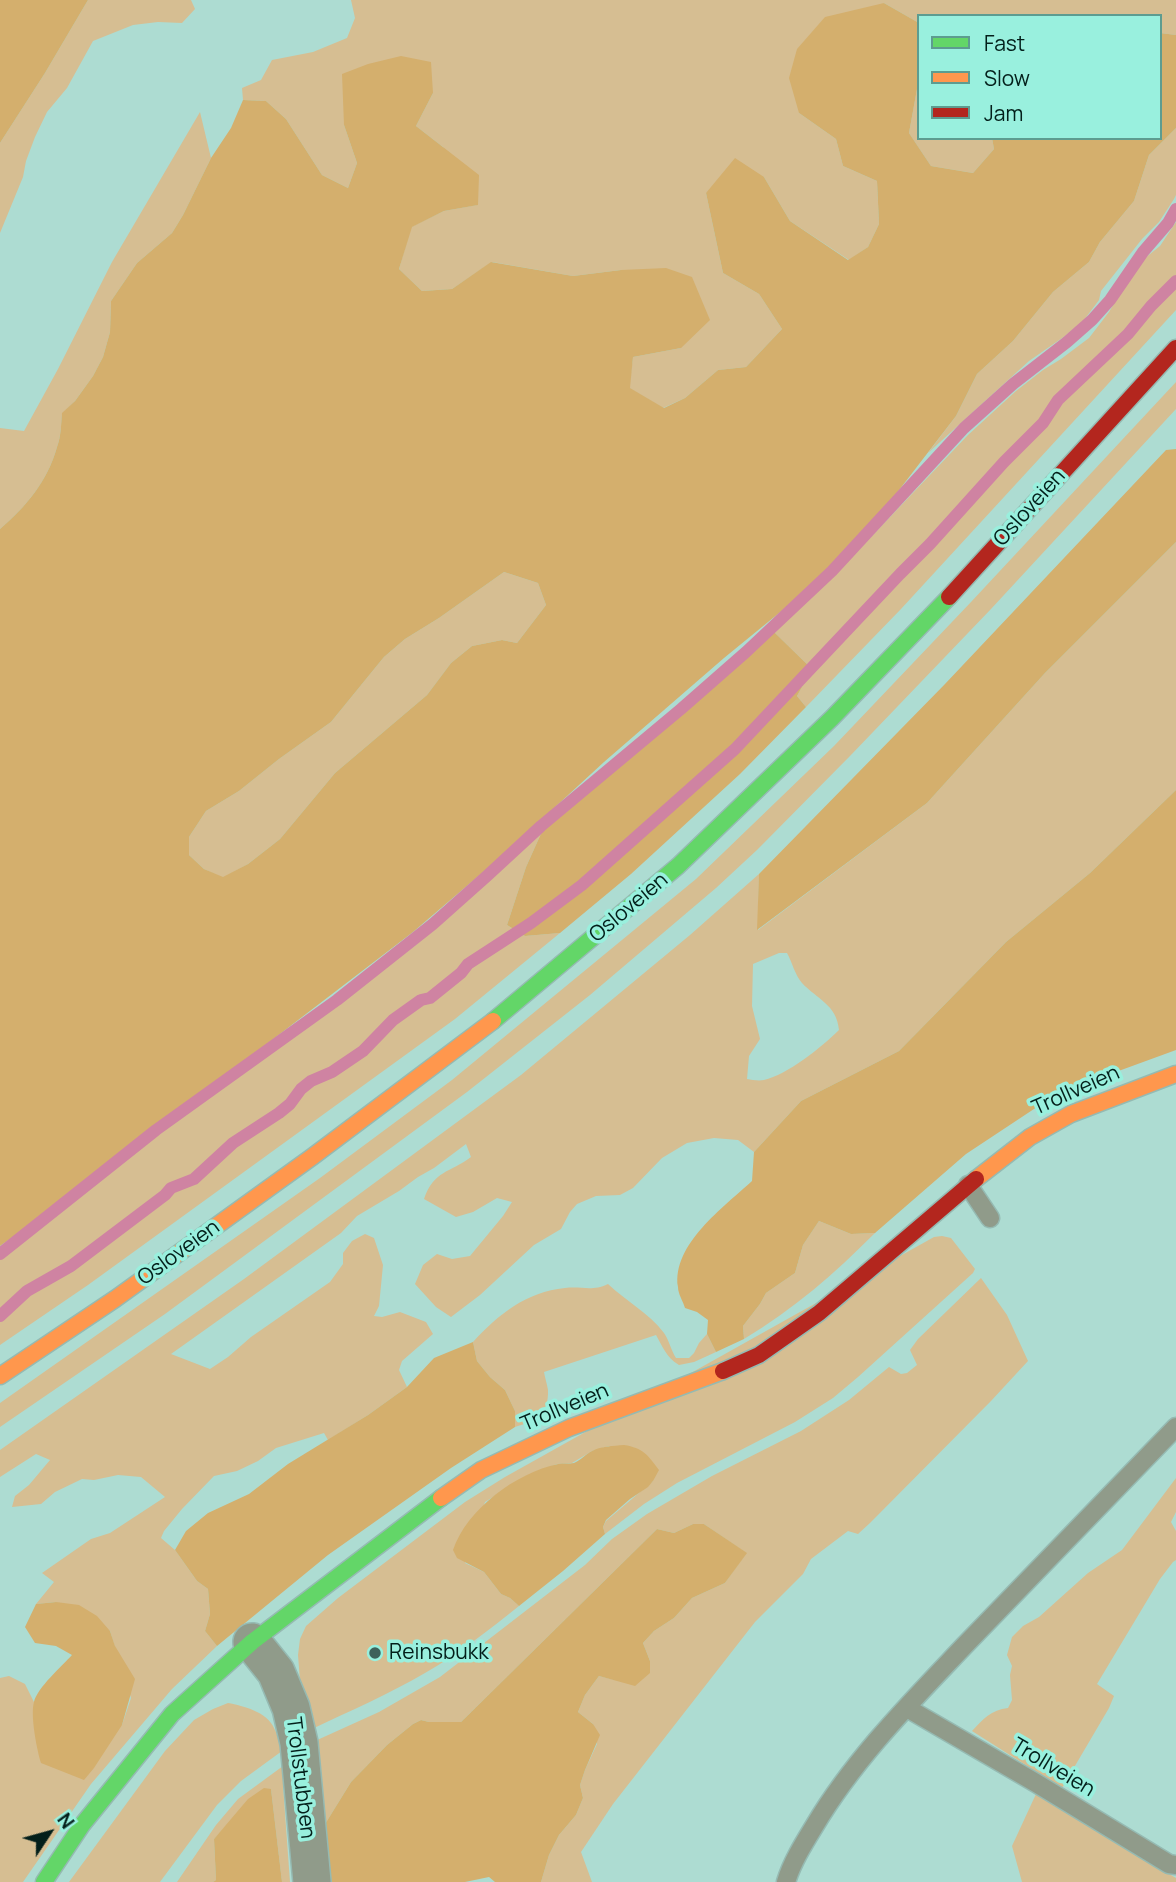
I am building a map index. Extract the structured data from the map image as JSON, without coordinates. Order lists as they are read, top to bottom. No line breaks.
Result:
{"streets":{"main road":["Osloveien","Trollveien"],"street":["Trollstubben"]},"crossings":[["Trollveien","Trollstubben"]],"places":["Reinsbukk"],"legend":["Fast","Slow","Jam"],"north":"top right"}
